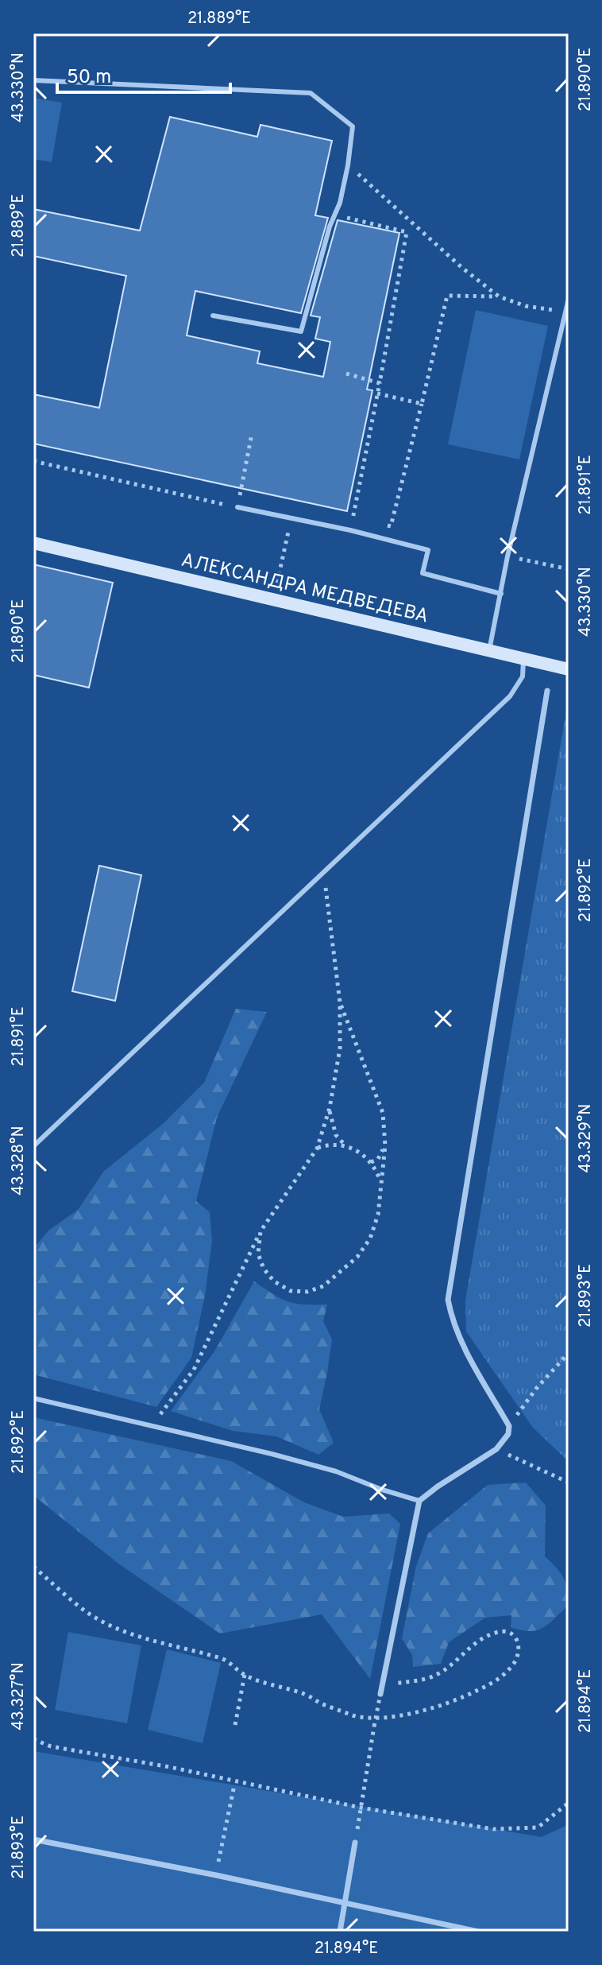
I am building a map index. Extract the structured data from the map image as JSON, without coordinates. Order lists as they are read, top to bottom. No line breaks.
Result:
{"streets":{"main road":["АЛЕКСАНДРА МЕДВЕДЕВА"]},"scale_bar":"50 m","coordinates":["21.889°E","21.890°E","43.330°N","21.891°E","21.892°E","43.329°N","43.328°N","21.893°E","43.327°N","21.894°E"]}
